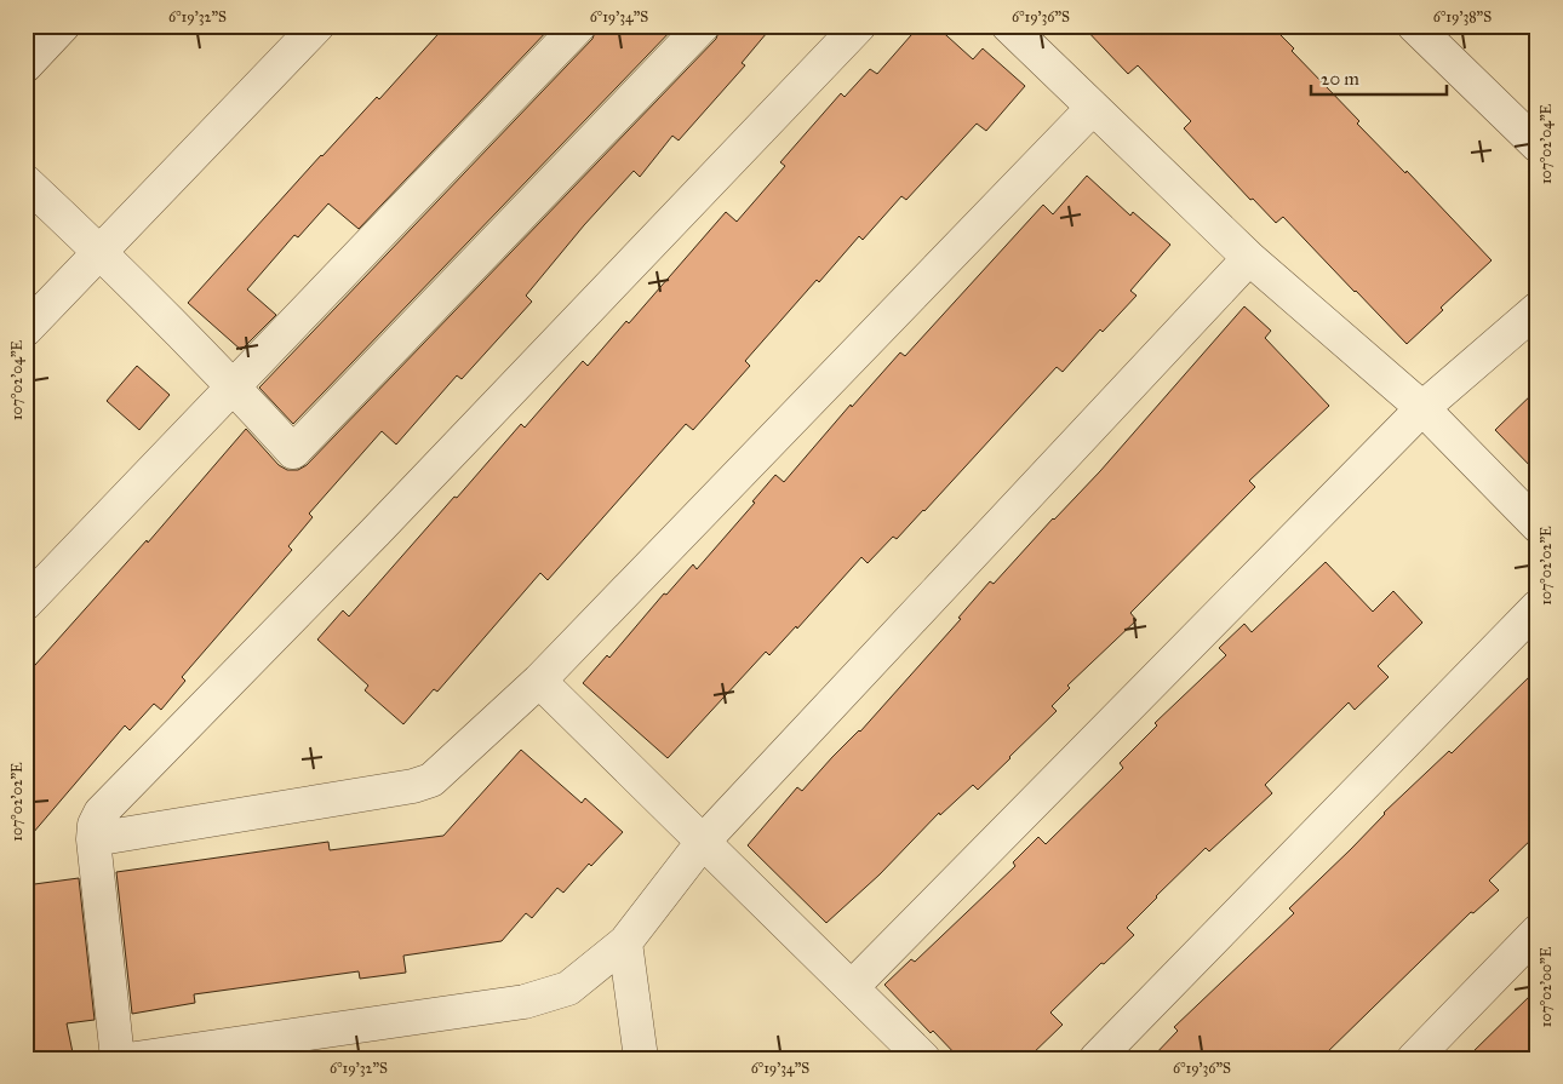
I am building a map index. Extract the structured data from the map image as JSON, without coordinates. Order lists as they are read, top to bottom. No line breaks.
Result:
{"scale_bar":"20 m","coordinates":["6°19'32\"S","6°19'34\"S","6°19'36\"S","6°19'38\"S","107°02'04\"E","107°02'02\"E","107°02'00\"E"]}
